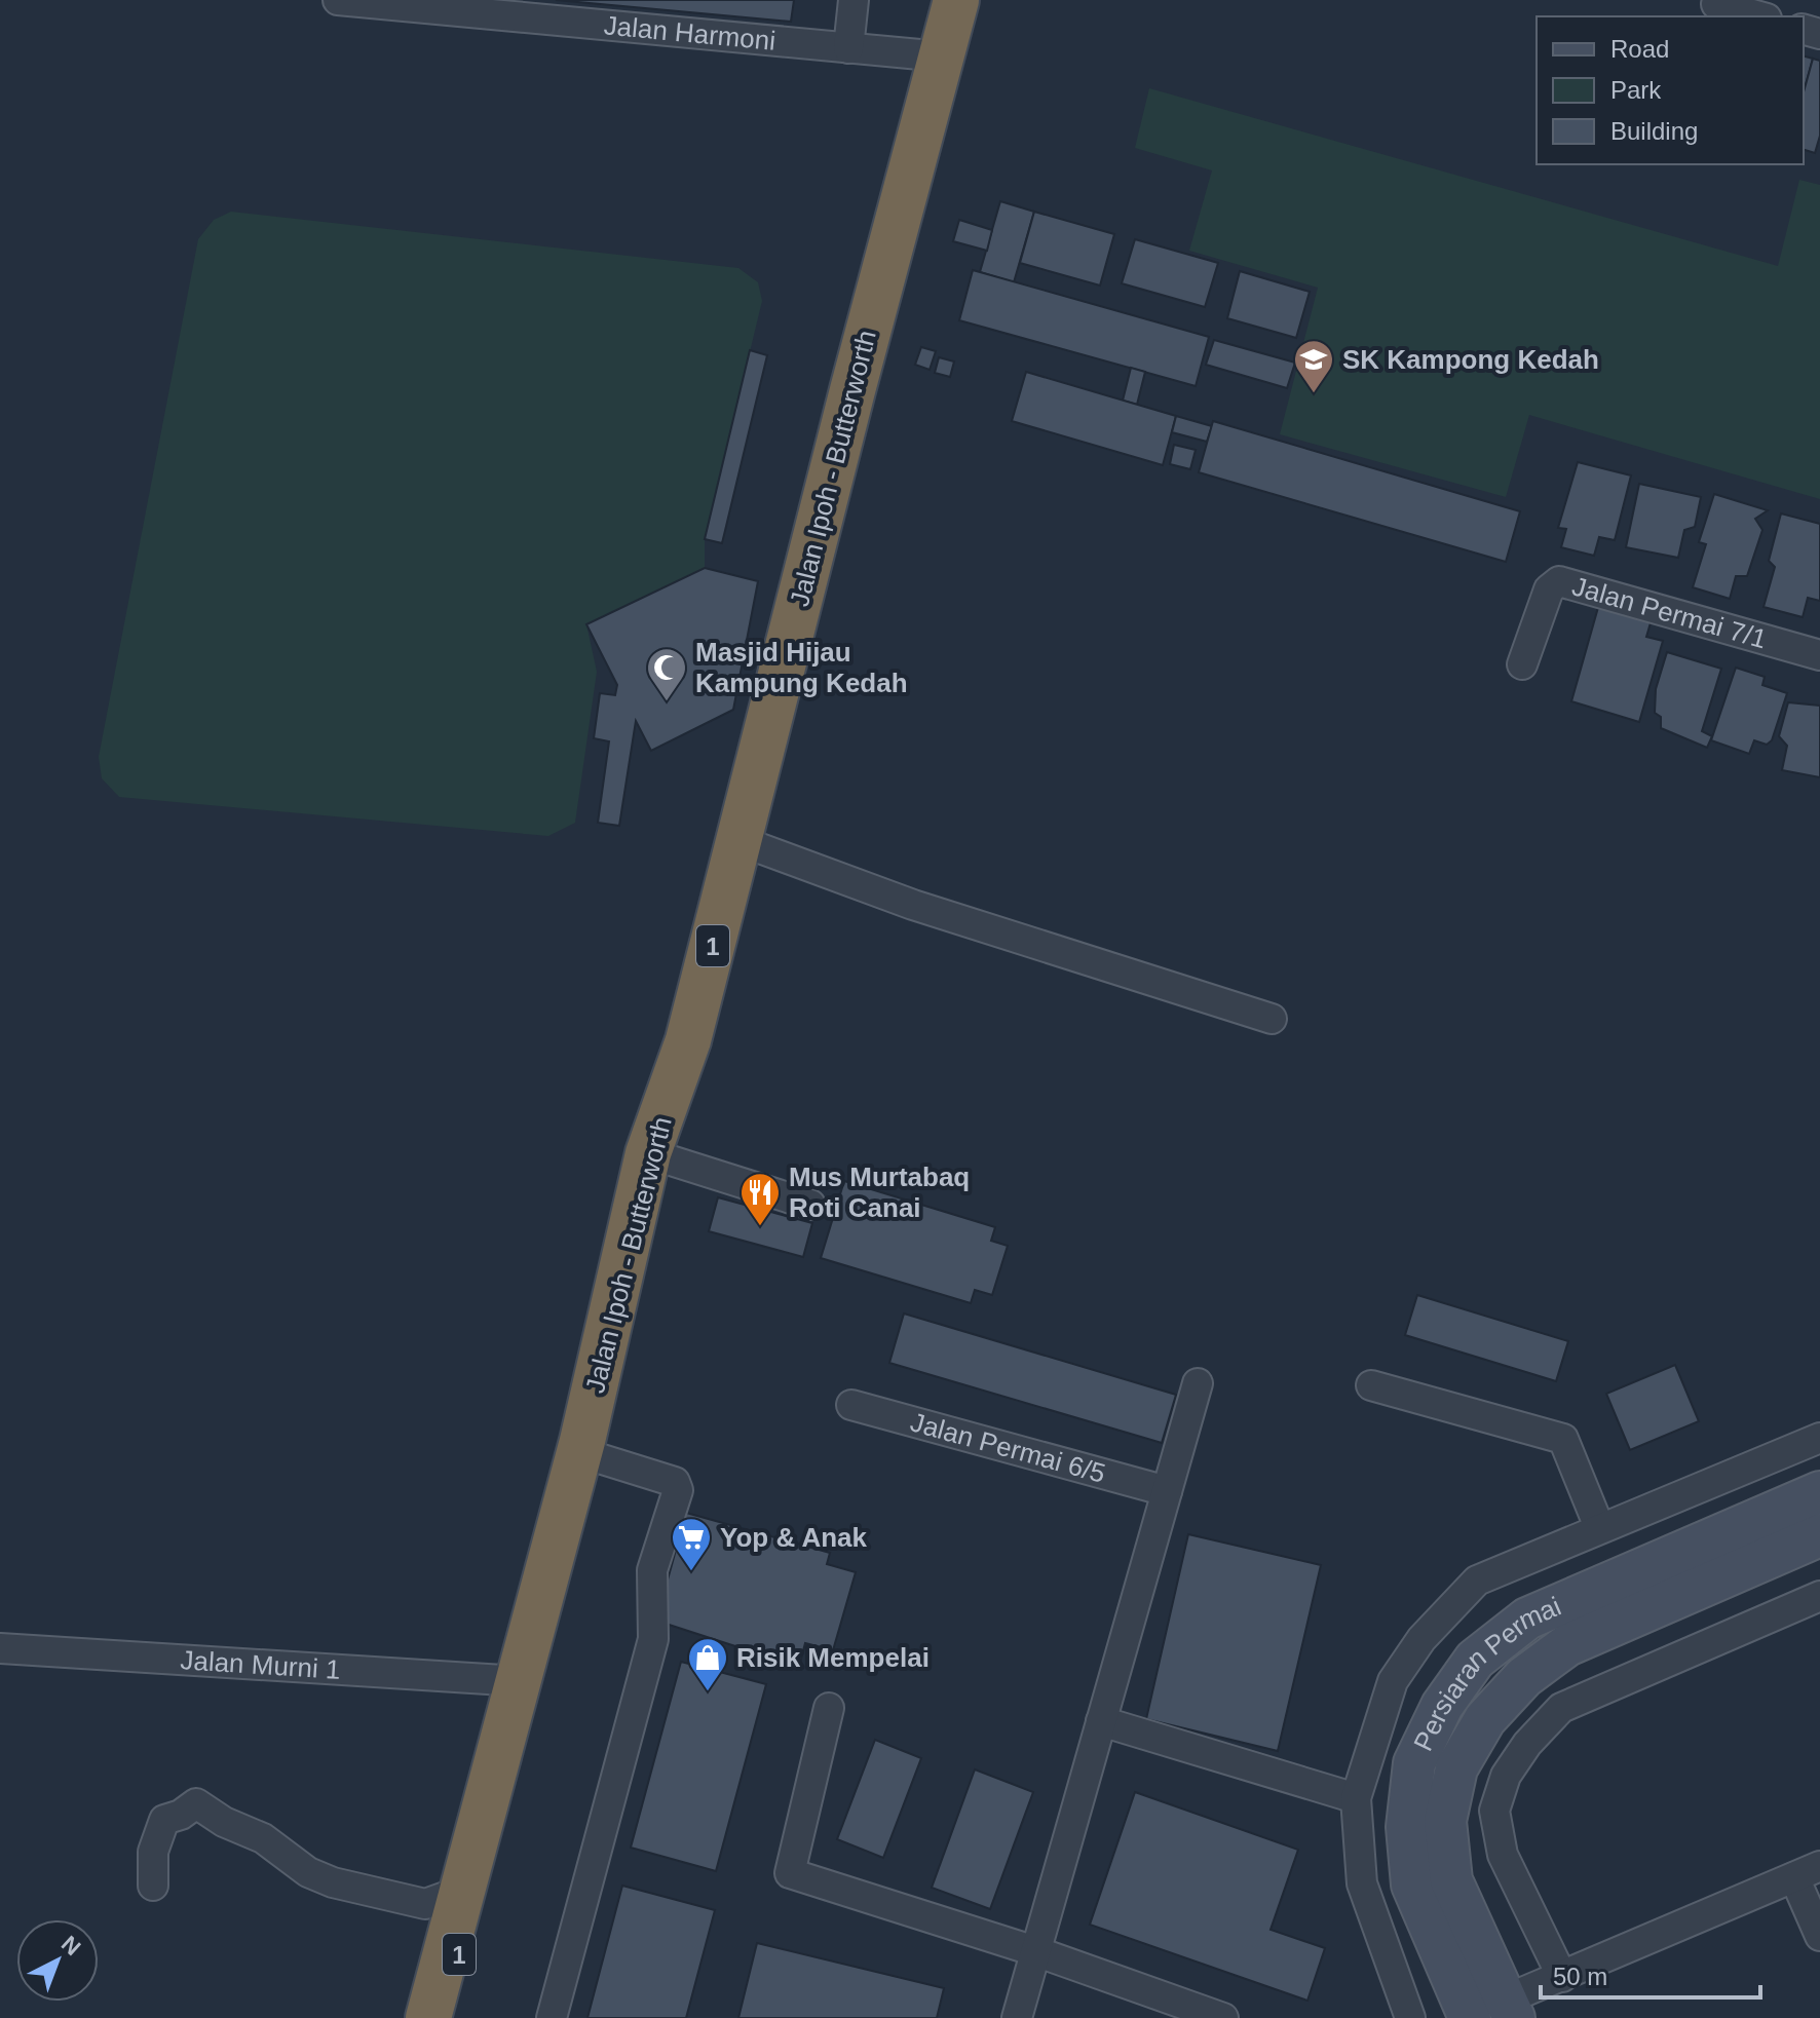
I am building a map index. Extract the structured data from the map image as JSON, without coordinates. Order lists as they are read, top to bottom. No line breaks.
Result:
{"streets":{"highway":["Jalan Ipoh - Butterworth","1"],"street":["Jalan Harmoni","Jalan Permai 7/1","Jalan Permai 6/5","Jalan Murni 1","Persiaran Permai"]},"crossings":[["Jalan Harmoni","Jalan Ipoh - Butterworth"],["Jalan Ipoh - Butterworth","Jalan Murni 1"]],"places":{"school or university":["SK Kampong Kedah"],"mosque":["Masjid Hijau Kampung Kedah"],"restaurant":["Mus Murtabaq Roti Canai"],"supermarket":["Yop & Anak"],"shop":["Risik Mempelai"]},"legend":["Road","Park","Building"],"scale_bar":"50 m","north":"top right"}
